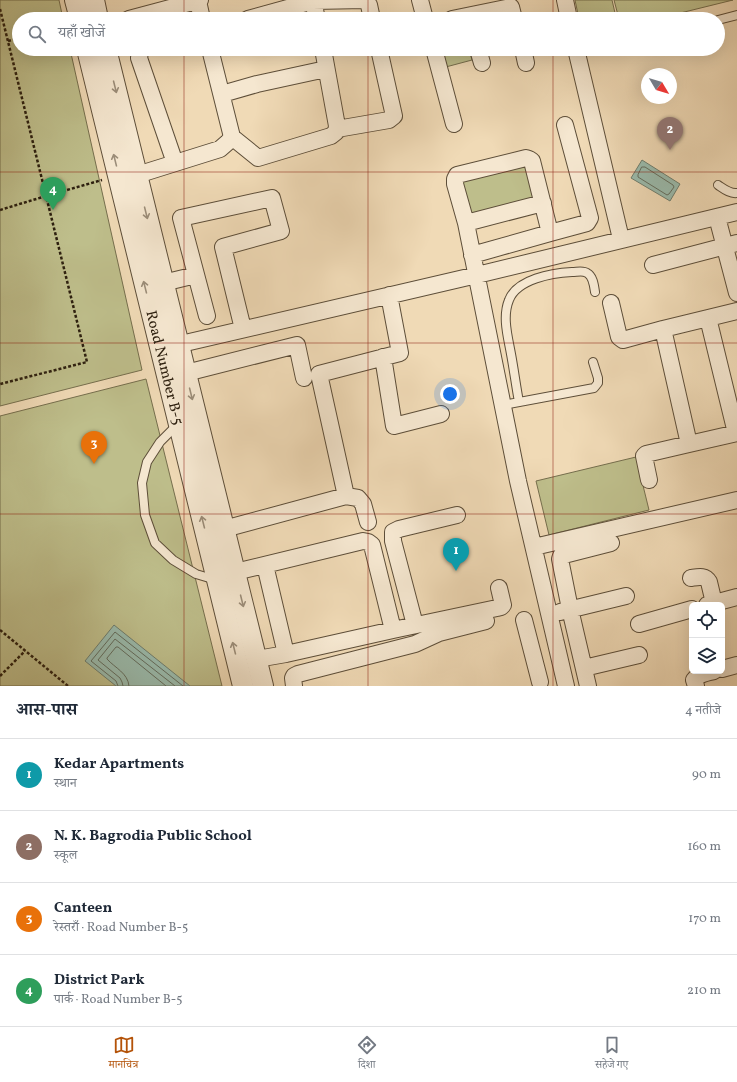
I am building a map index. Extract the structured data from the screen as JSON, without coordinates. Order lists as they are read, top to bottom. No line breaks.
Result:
{"streets":{"street":["Road Number B-5"]},"north":"bottom right","page":{"search":"यहाँ खोजें","pins":["2","4","3","1"],"heading":["आस-पास","4 नतीजे"],"list":[{"mark":"1","name":"Kedar Apartments","note":"स्थान","value":"90 m"},{"mark":"2","name":"N. K. Bagrodia Public School","note":"स्कूल","value":"160 m"},{"mark":"3","name":"Canteen","note":"रेस्तराँ · Road Number B-5","value":"170 m"},{"mark":"4","name":"District Park","note":"पार्क · Road Number B-5","value":"210 m"}],"nav":["मानचित्र","दिशा","सहेजे गए"]}}
